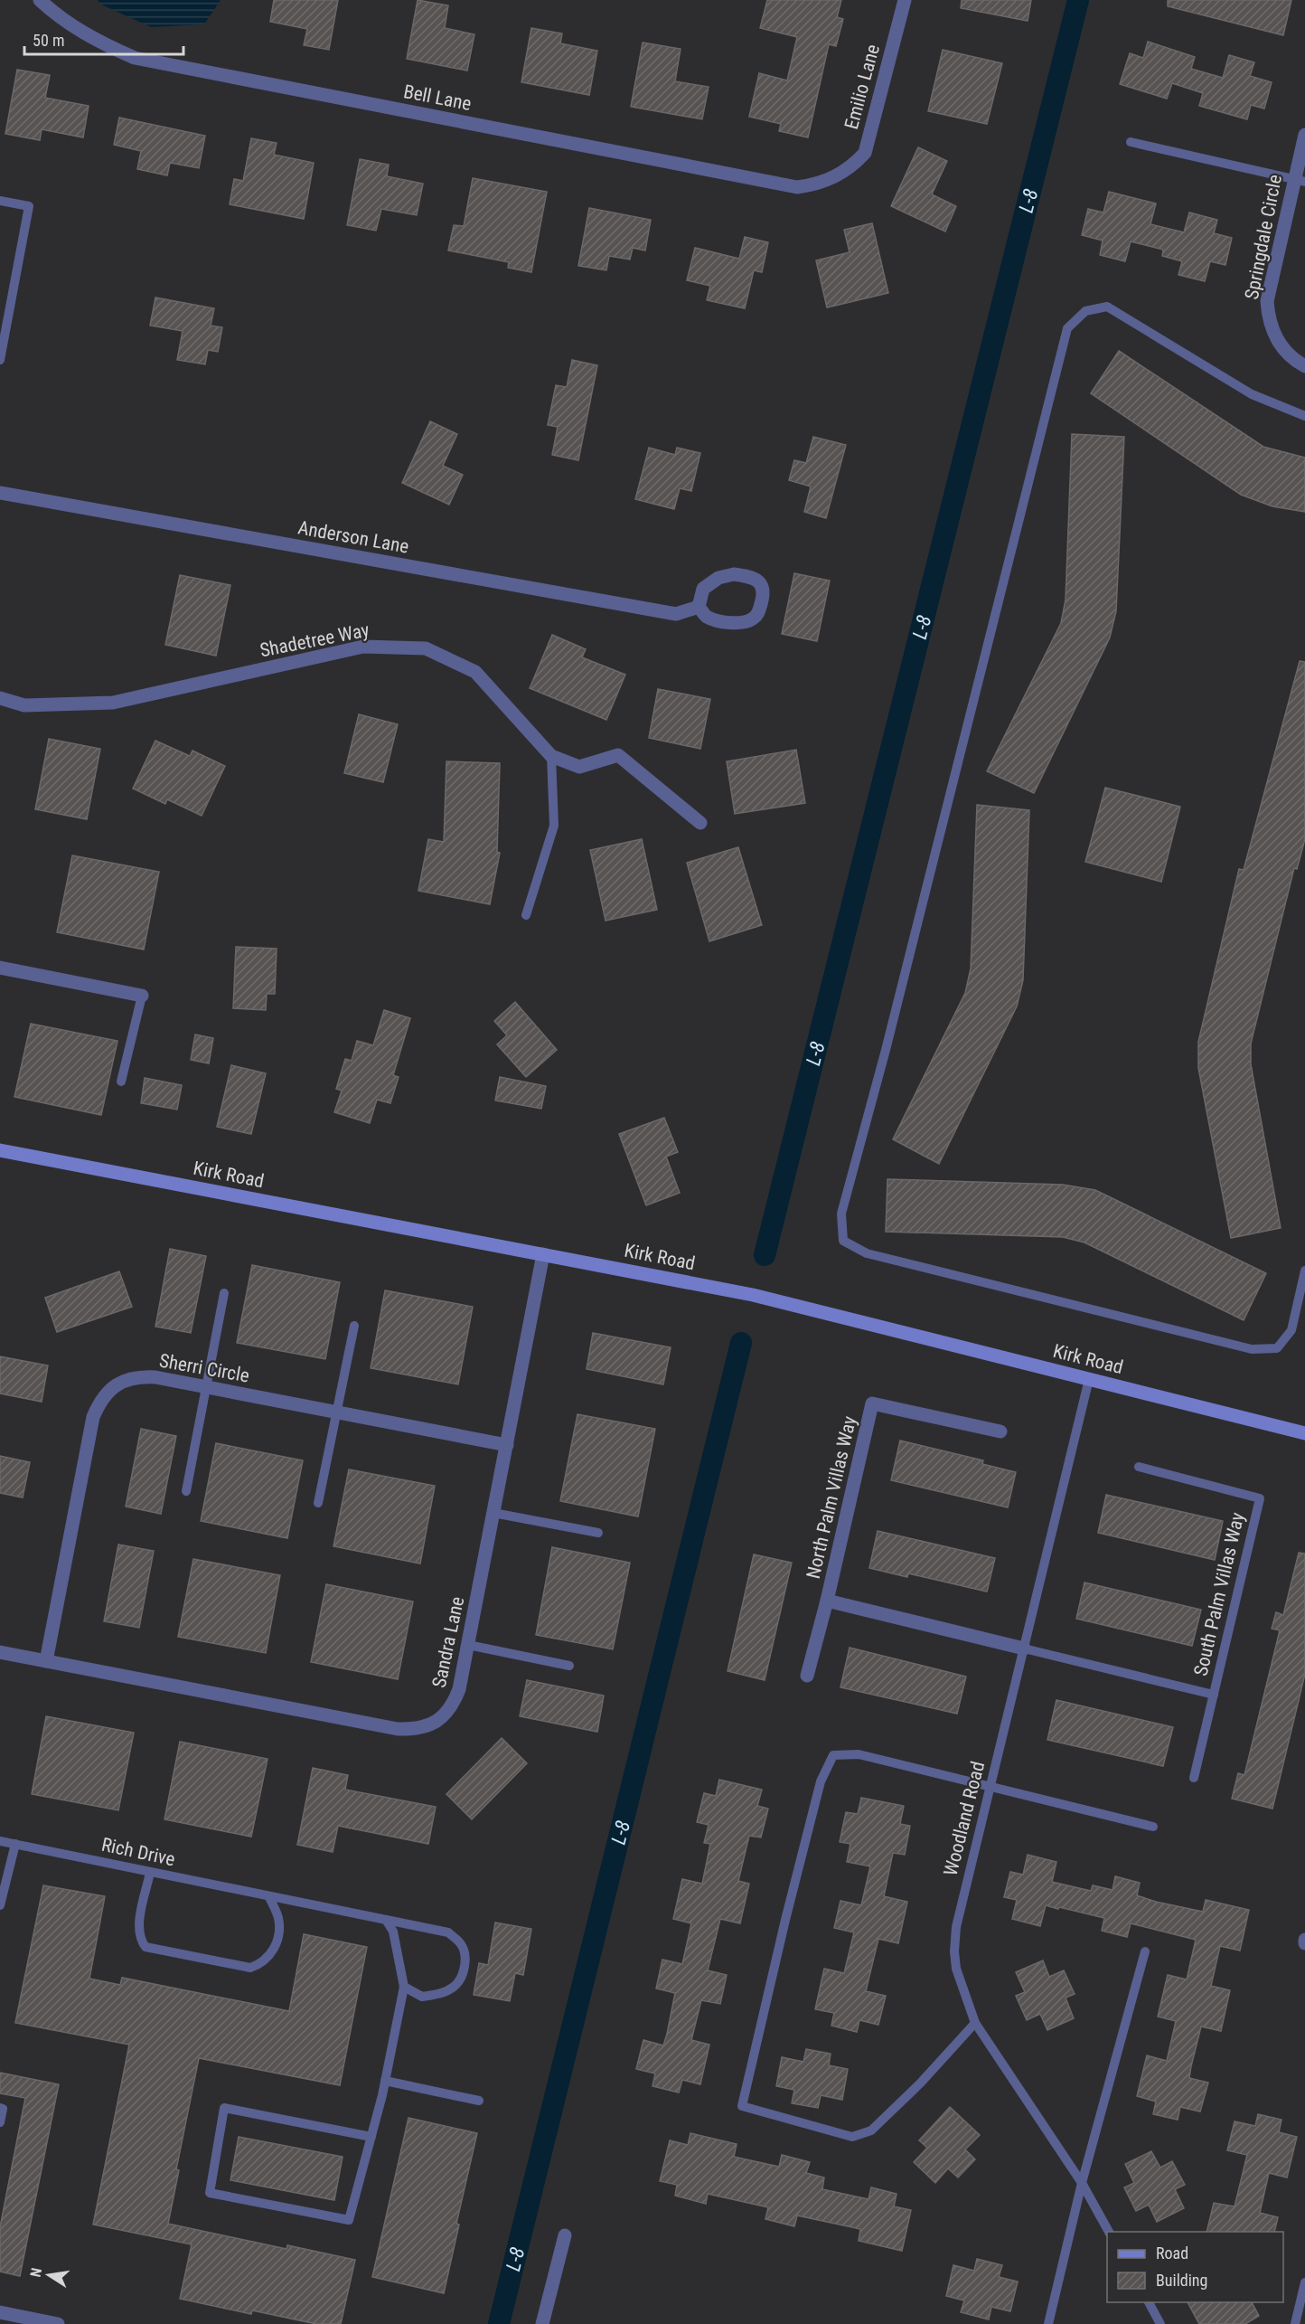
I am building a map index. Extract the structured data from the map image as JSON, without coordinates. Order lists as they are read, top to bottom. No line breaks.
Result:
{"streets":{"street":["Emilio Lane","Bell Lane","Springdale Circle","Anderson Lane","Shadetree Way","Kirk Road","Sherri Circle","North Palm Villas Way","Sandra Lane"],"lane":["South Palm Villas Way","Woodland Road","Rich Drive"]},"crossings":[["Emilio Lane","Bell Lane"],["Kirk Road","Sandra Lane"],["Kirk Road","Woodland Road"],["Sherri Circle","Sandra Lane"],["North Palm Villas Way","South Palm Villas Way"],["North Palm Villas Way","Woodland Road"],["South Palm Villas Way","Woodland Road"]],"water":["L-8"],"legend":["Road","Building"],"scale_bar":"50 m","north":"left"}
